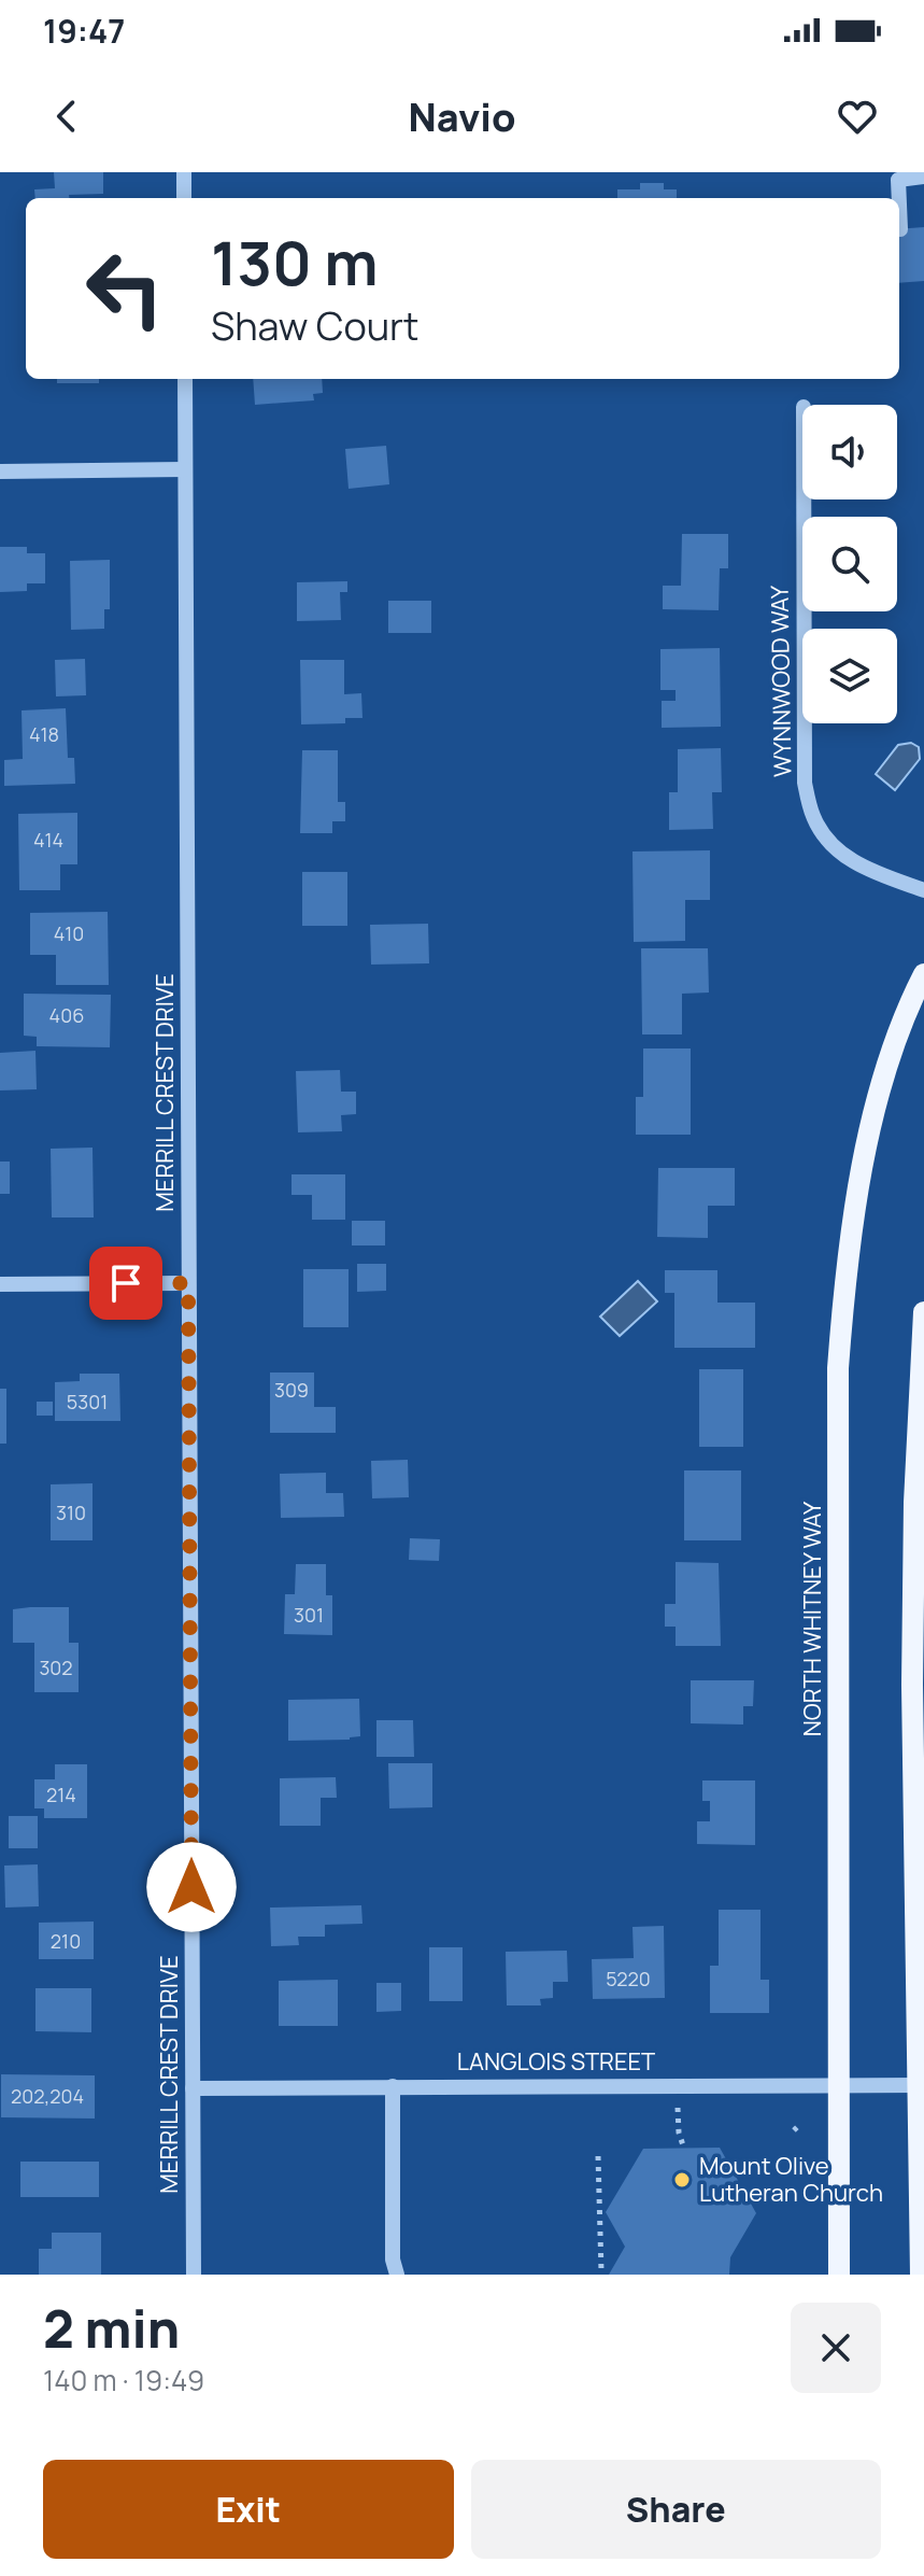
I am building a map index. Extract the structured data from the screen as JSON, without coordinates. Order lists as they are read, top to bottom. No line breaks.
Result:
{"streets":{"main road":["NORTH WHITNEY WAY"],"street":["WYNNWOOD WAY","MERRILL CREST DRIVE","LANGLOIS STREET"]},"crossings":[["MERRILL CREST DRIVE","LANGLOIS STREET"],["NORTH WHITNEY WAY","LANGLOIS STREET"]],"places":["Mount Olive Lutheran Church"],"house_numbers":["418","414","410","406","309","5301","310","301","302","214","210","5220","202,204"],"page":{"status":"19:47","header":"Navio","turn":["130 m","Shaw Court"],"heading":["2 min","140 m · 19:49"],"buttons":["Exit","Share"]}}
